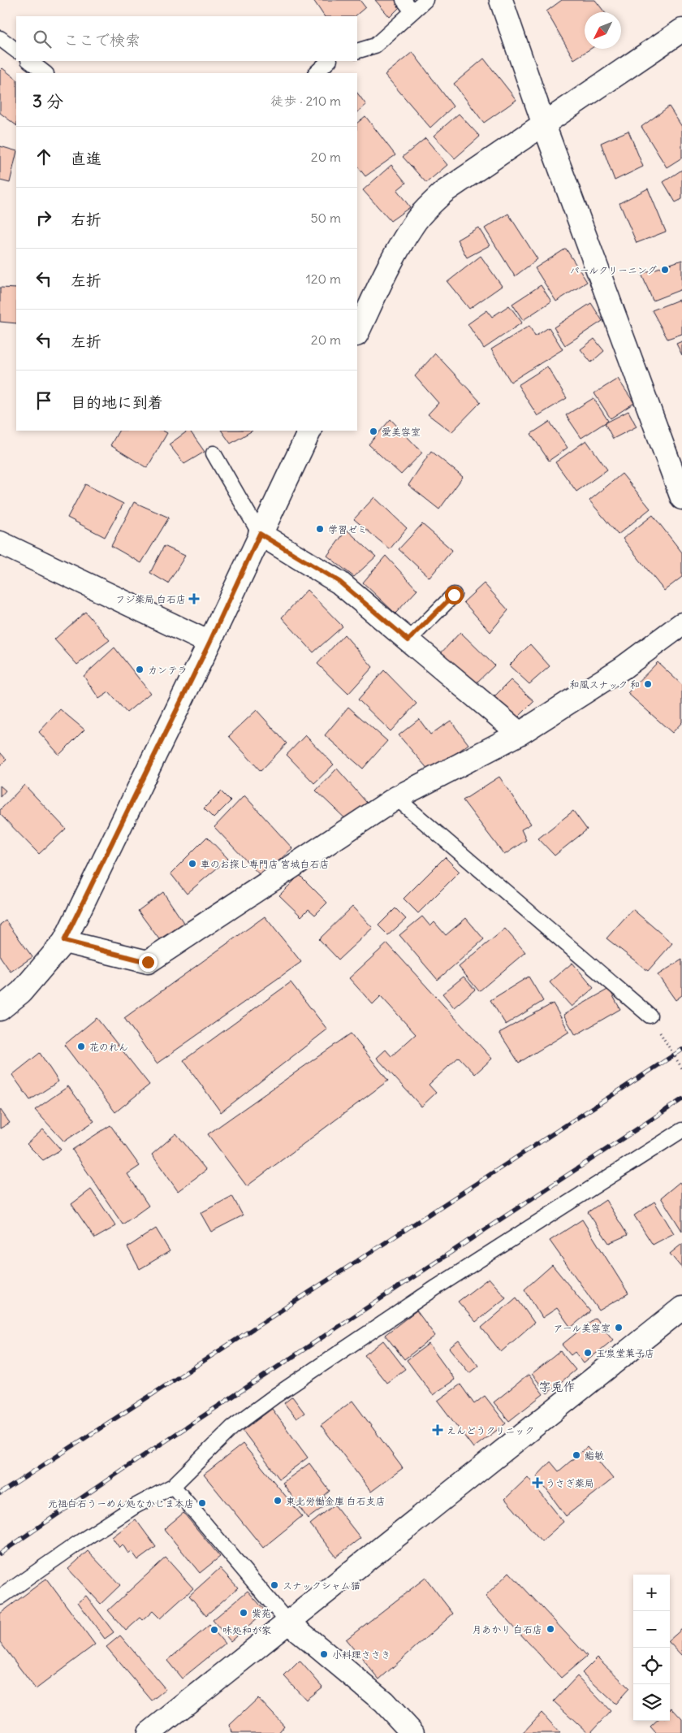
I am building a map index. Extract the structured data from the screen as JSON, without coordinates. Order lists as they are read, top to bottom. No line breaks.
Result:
{"districts":["字兎作"],"places":{"other":["パールクリーニング","愛美容室","学習ゼミ","カンテラ","和風スナック 和","車のお探し専門店 宮城白石店","花のれん","アール美容室","玉泉堂菓子店","鮨敏","東北労働金庫 白石支店","元祖白石うーめん処なかじま本店","スナックシャム猫","紫苑","月あかり 白石店","味処和が家","小料理ささき"],"health":["フジ薬局 白石店","えんどうクリニック","うさぎ薬局"]},"north":"bottom left","page":{"search":"ここで検索","heading":["3 分","徒歩 · 210 m"],"list":[["直進","20 m"],["右折","50 m"],["左折","120 m"],["左折","20 m"],"目的地に到着"],"map_buttons":["+","−"]}}
